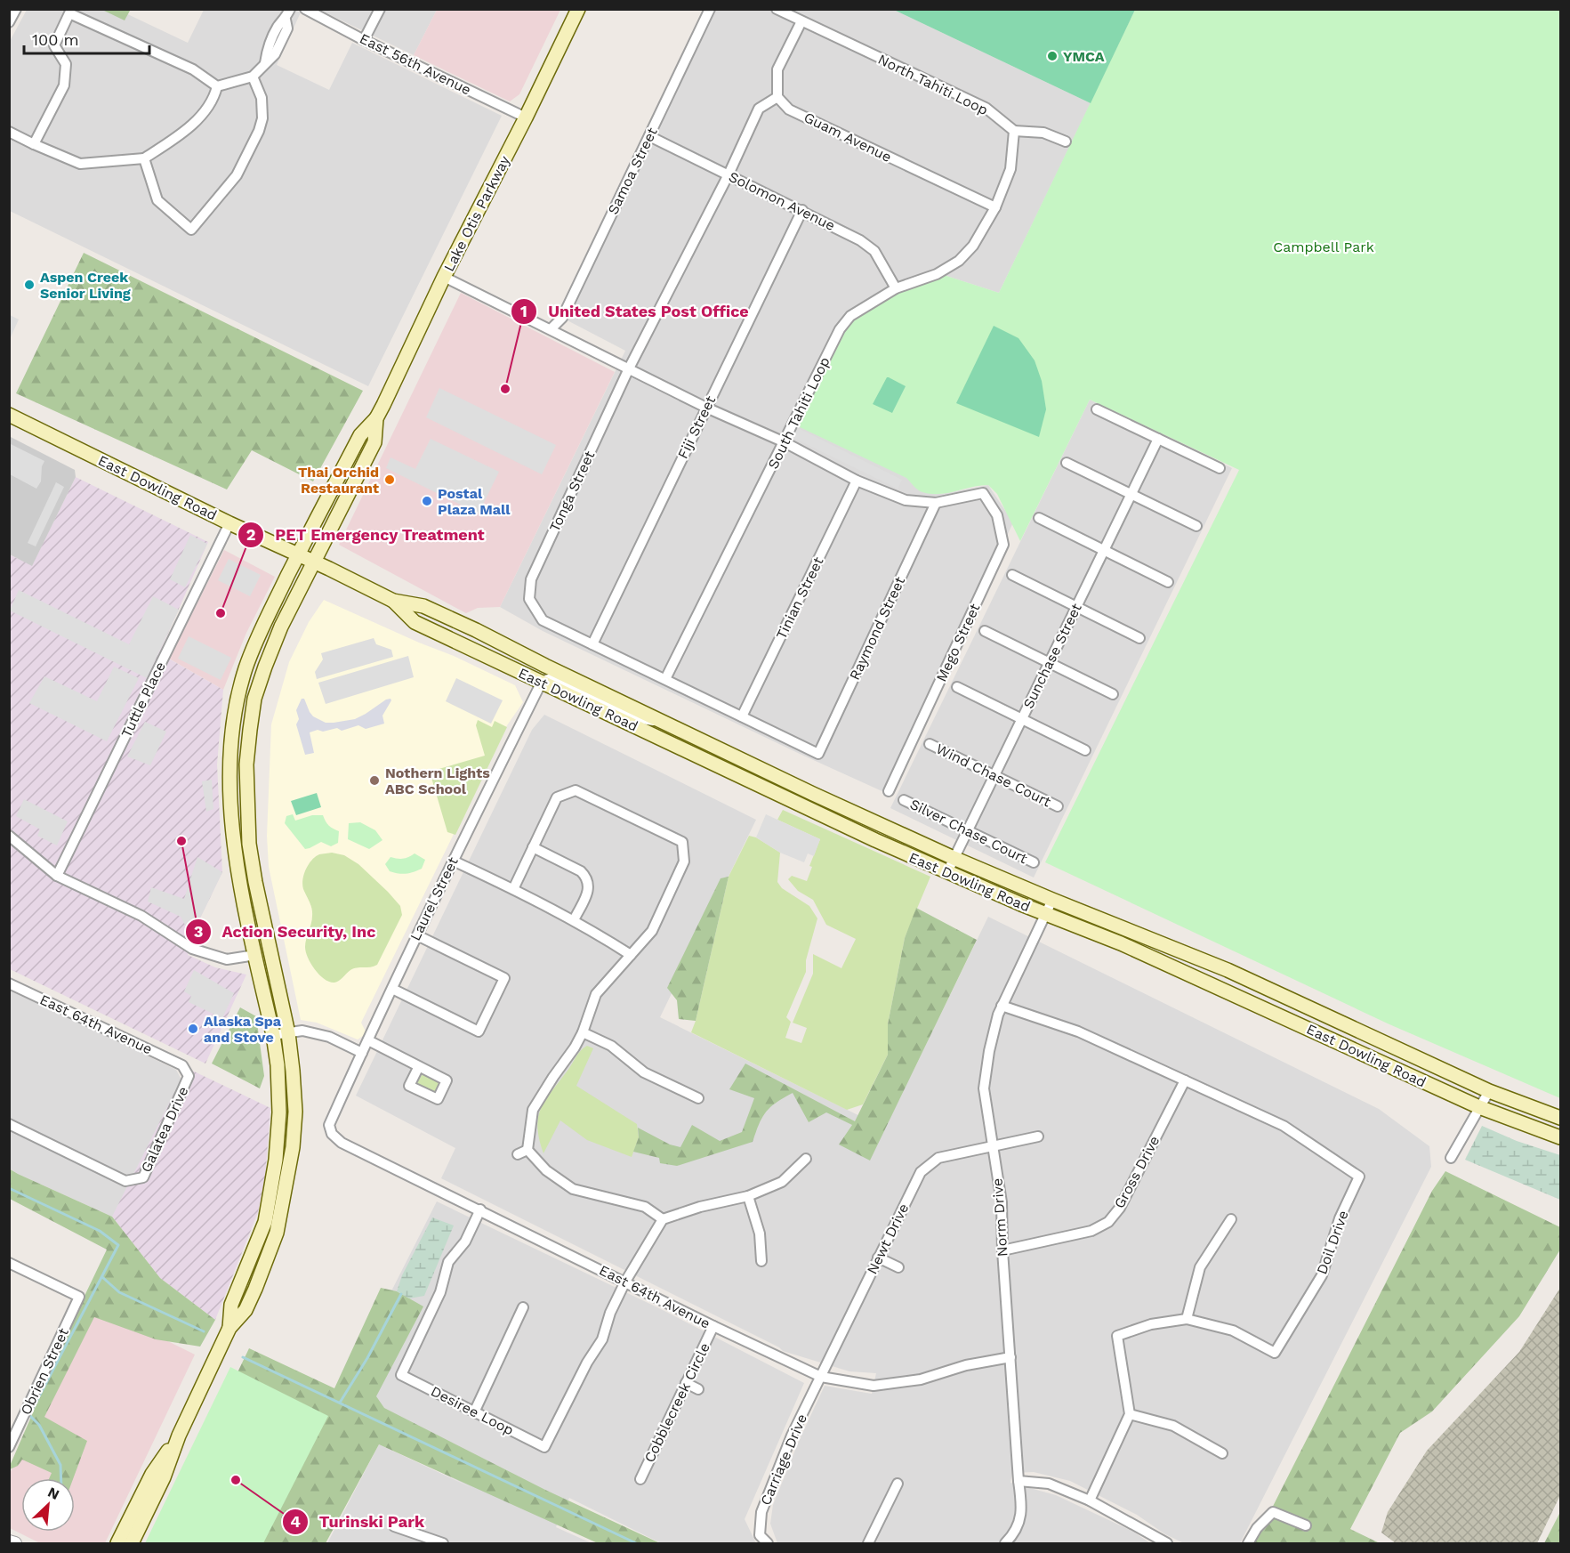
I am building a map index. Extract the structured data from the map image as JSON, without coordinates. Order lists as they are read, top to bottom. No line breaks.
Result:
{"streets":{"main road":["Lake Otis Parkway","East Dowling Road"],"street":["East 56th Avenue","North Tahiti Loop","Guam Avenue","Samoa Street","Solomon Avenue","South Tahiti Loop","Fiji Street","Tonga Street","Tinian Street","Raymond Street","Mego Street","Sunchase Street","Tuttle Place","Wind Chase Court","Silver Chase Court","Laurel Street","East 64th Avenue","Galatea Drive","Gross Drive","Norm Drive","Newt Drive","Doil Drive","Obrien Street","Cobblecreek Circle","Desiree Loop","Carriage Drive"]},"crossings":[["East 56th Avenue","Lake Otis Parkway"],["Guam Avenue","South Tahiti Loop"],["Guam Avenue","Tonga Street"],["Samoa Street","Solomon Avenue"],["Solomon Avenue","South Tahiti Loop"],["Solomon Avenue","Fiji Street"],["Solomon Avenue","Tonga Street"],["Lake Otis Parkway","East Dowling Road"],["South Tahiti Loop","Tonga Street"],["Fiji Street","Tonga Street"],["East Dowling Road","Sunchase Street"],["East Dowling Road","Tuttle Place"],["East Dowling Road","Laurel Street"],["East Dowling Road","Norm Drive"],["Tonga Street","Tinian Street"],["Tonga Street","Raymond Street"],["Raymond Street","Mego Street"],["Sunchase Street","Wind Chase Court"],["Sunchase Street","Silver Chase Court"],["Laurel Street","East 64th Avenue"],["East 64th Avenue","Galatea Drive"],["East 64th Avenue","Norm Drive"],["East 64th Avenue","Newt Drive"],["East 64th Avenue","Cobblecreek Circle"],["East 64th Avenue","Desiree Loop"],["East 64th Avenue","Carriage Drive"],["Gross Drive","Norm Drive"],["Gross Drive","Doil Drive"],["Norm Drive","Newt Drive"],["Norm Drive","Doil Drive"],["Newt Drive","Carriage Drive"]],"parks":["Campbell Park"],"places":["YMCA","Aspen Creek Senior Living","United States Post Office","Thai Orchid Restaurant","Postal Plaza Mall","PET Emergency Treatment","Nothern Lights ABC School","Action Security, Inc","Alaska Spa and Stove","Turinski Park"],"scale_bar":"100 m","north":"top right"}
